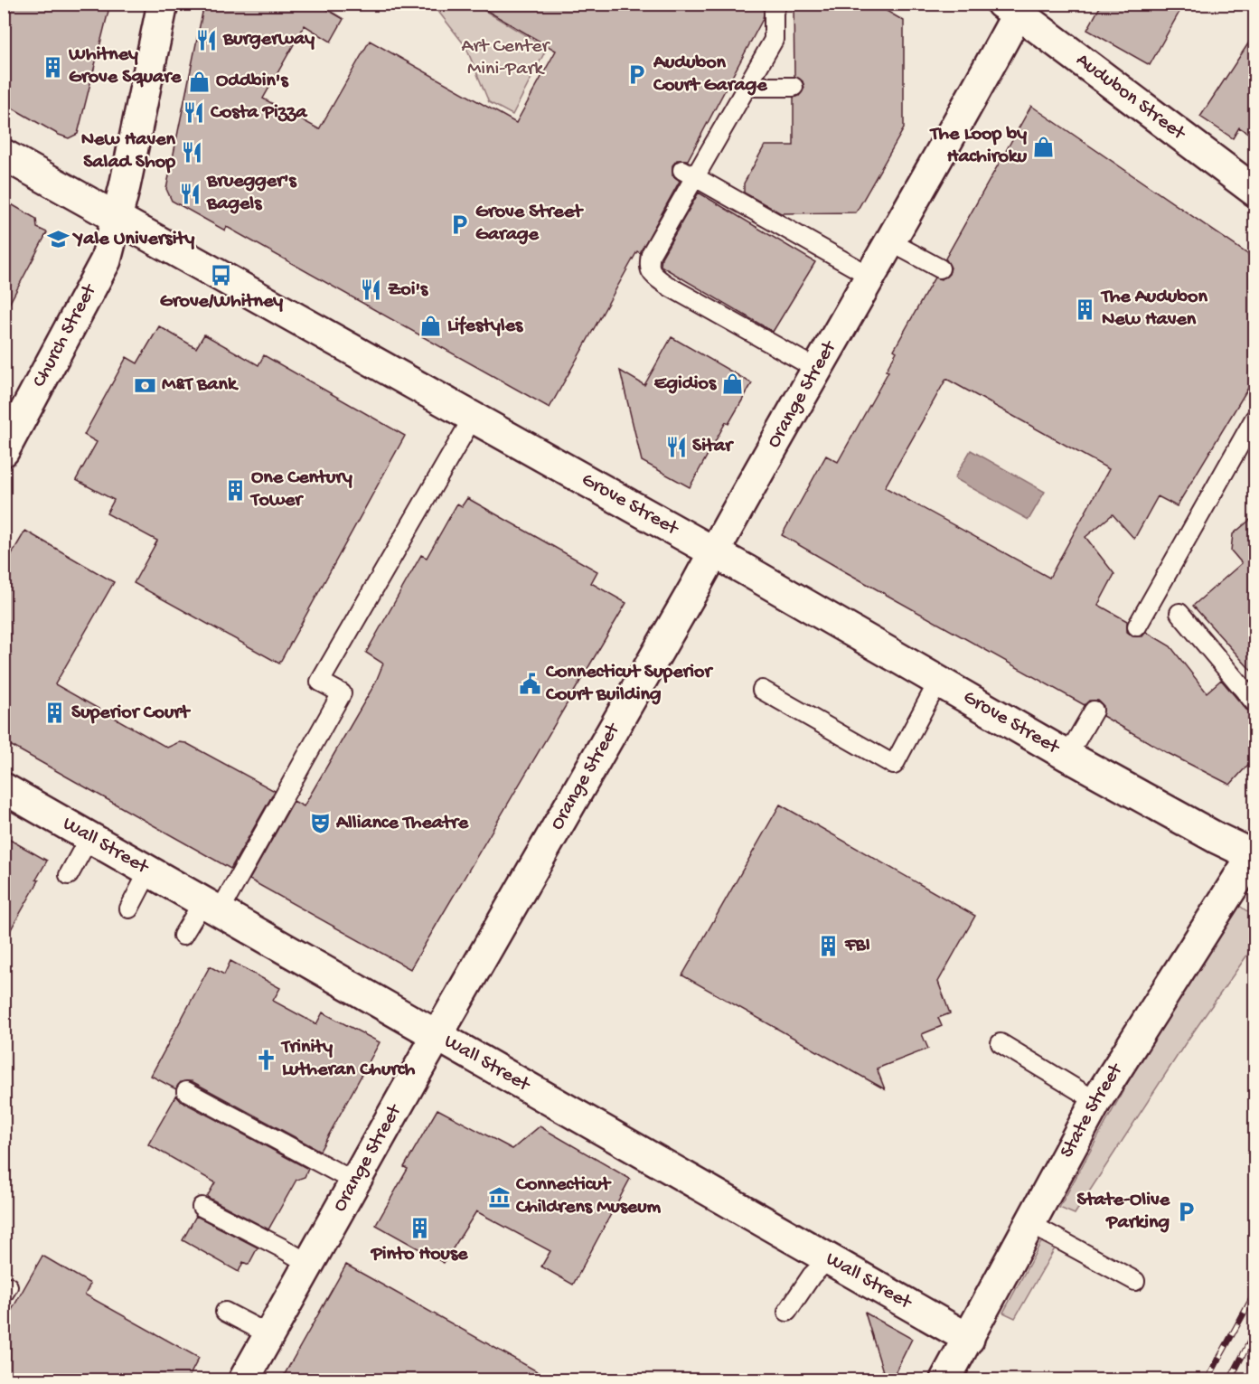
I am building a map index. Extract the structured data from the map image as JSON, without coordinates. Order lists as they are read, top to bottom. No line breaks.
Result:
{"streets":{"main road":["Audubon Street","Church Street","Orange Street","Grove Street","Wall Street","State Street"]},"crossings":[["Audubon Street","Orange Street"],["Church Street","Grove Street"],["Orange Street","Grove Street"],["Orange Street","Wall Street"],["Grove Street","State Street"],["Wall Street","State Street"]],"parks":["Art Center Mini-Park"],"places":{"restaurant":["Burgerway","Costa Pizza","New Haven Salad Shop","Bruegger's Bagels","Zoi's","Sitar"],"building":["Whitney Grove Square","The Audubon New Haven","One Century Tower","Superior Court","FBI","Pinto House"],"parking":["Audubon Court Garage","Grove Street Garage","State-Olive Parking"],"shop":["Oddbin's","The Loop by Hachiroku","Lifestyles","Egidios"],"school or university":["Yale University"],"bus stop":["Grove/Whitney"],"bank":["M&T Bank"],"public building":["Connecticut Superior Court Building"],"theatre":["Alliance Theatre"],"church":["Trinity Lutheran Church"],"museum":["Connecticut Childrens Museum"]}}
